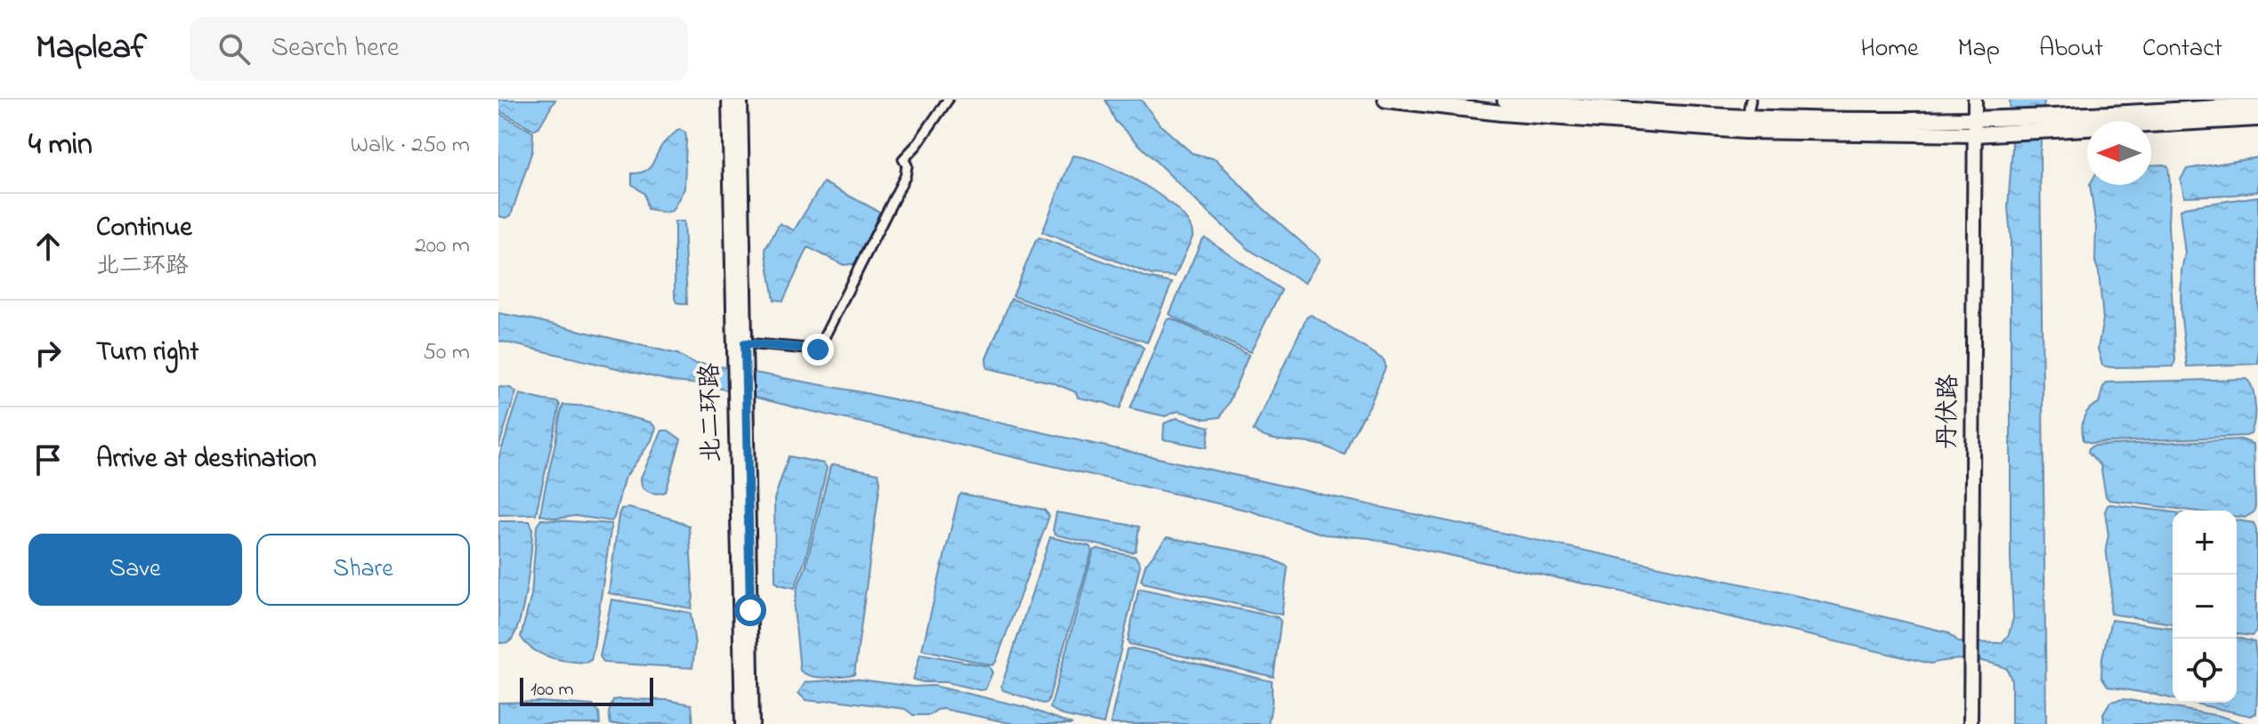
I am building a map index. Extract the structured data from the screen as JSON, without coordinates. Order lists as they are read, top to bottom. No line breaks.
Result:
{"streets":{"main road":["丹伏路","北二环路"]},"scale_bar":"100 m","north":"left","page":{"header":"Mapleaf","search":"Search here","nav":["Home","Map","About","Contact"],"heading":["4 min","Walk · 250 m"],"list":[["Continue","北二环路","200 m"],["Turn right","50 m"],"Arrive at destination"],"map_buttons":["+","−"],"buttons":["Save","Share"],"scale":"100 m"}}
